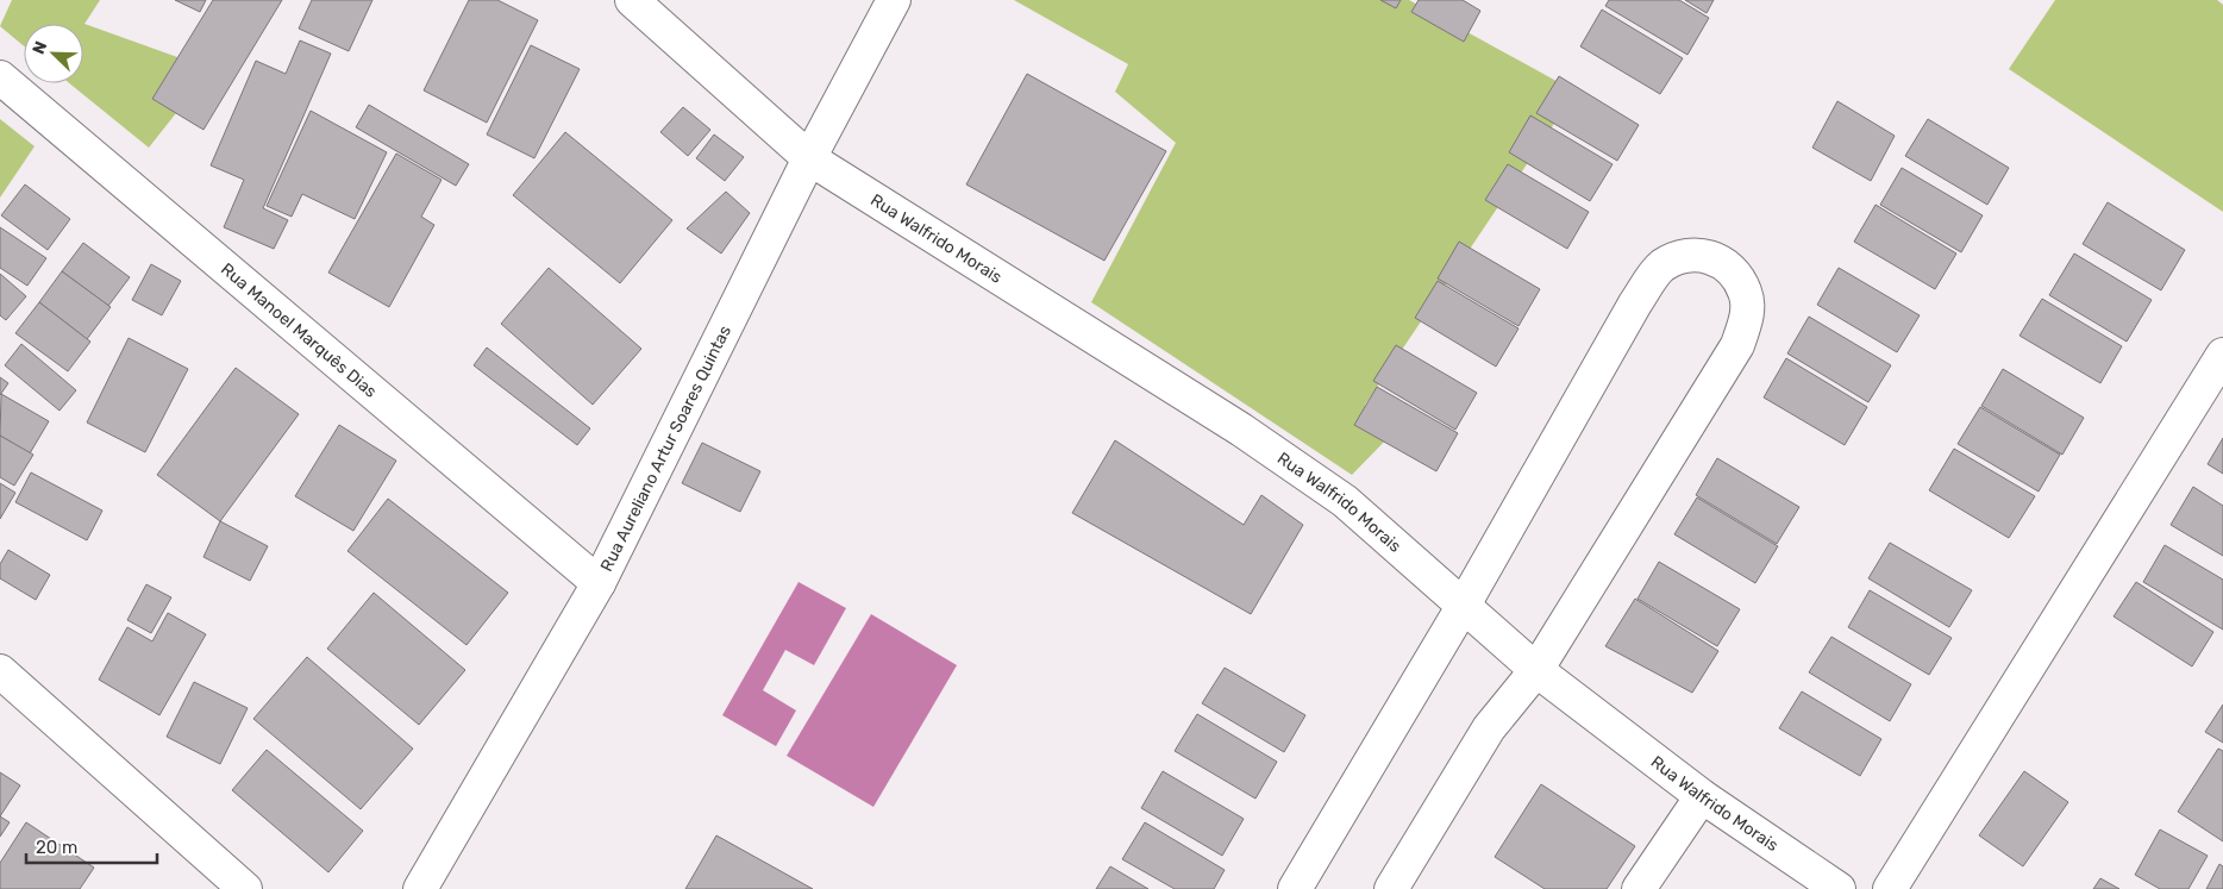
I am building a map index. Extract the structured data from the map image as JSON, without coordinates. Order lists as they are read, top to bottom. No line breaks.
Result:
{"streets":{"street":["Rua Walfrido Morais","Rua Manoel Marquês Dias","Rua Aureliano Artur Soares Quintas"]},"crossings":[["Rua Walfrido Morais","Rua Aureliano Artur Soares Quintas"],["Rua Manoel Marquês Dias","Rua Aureliano Artur Soares Quintas"]],"scale_bar":"20 m","north":"top left"}
